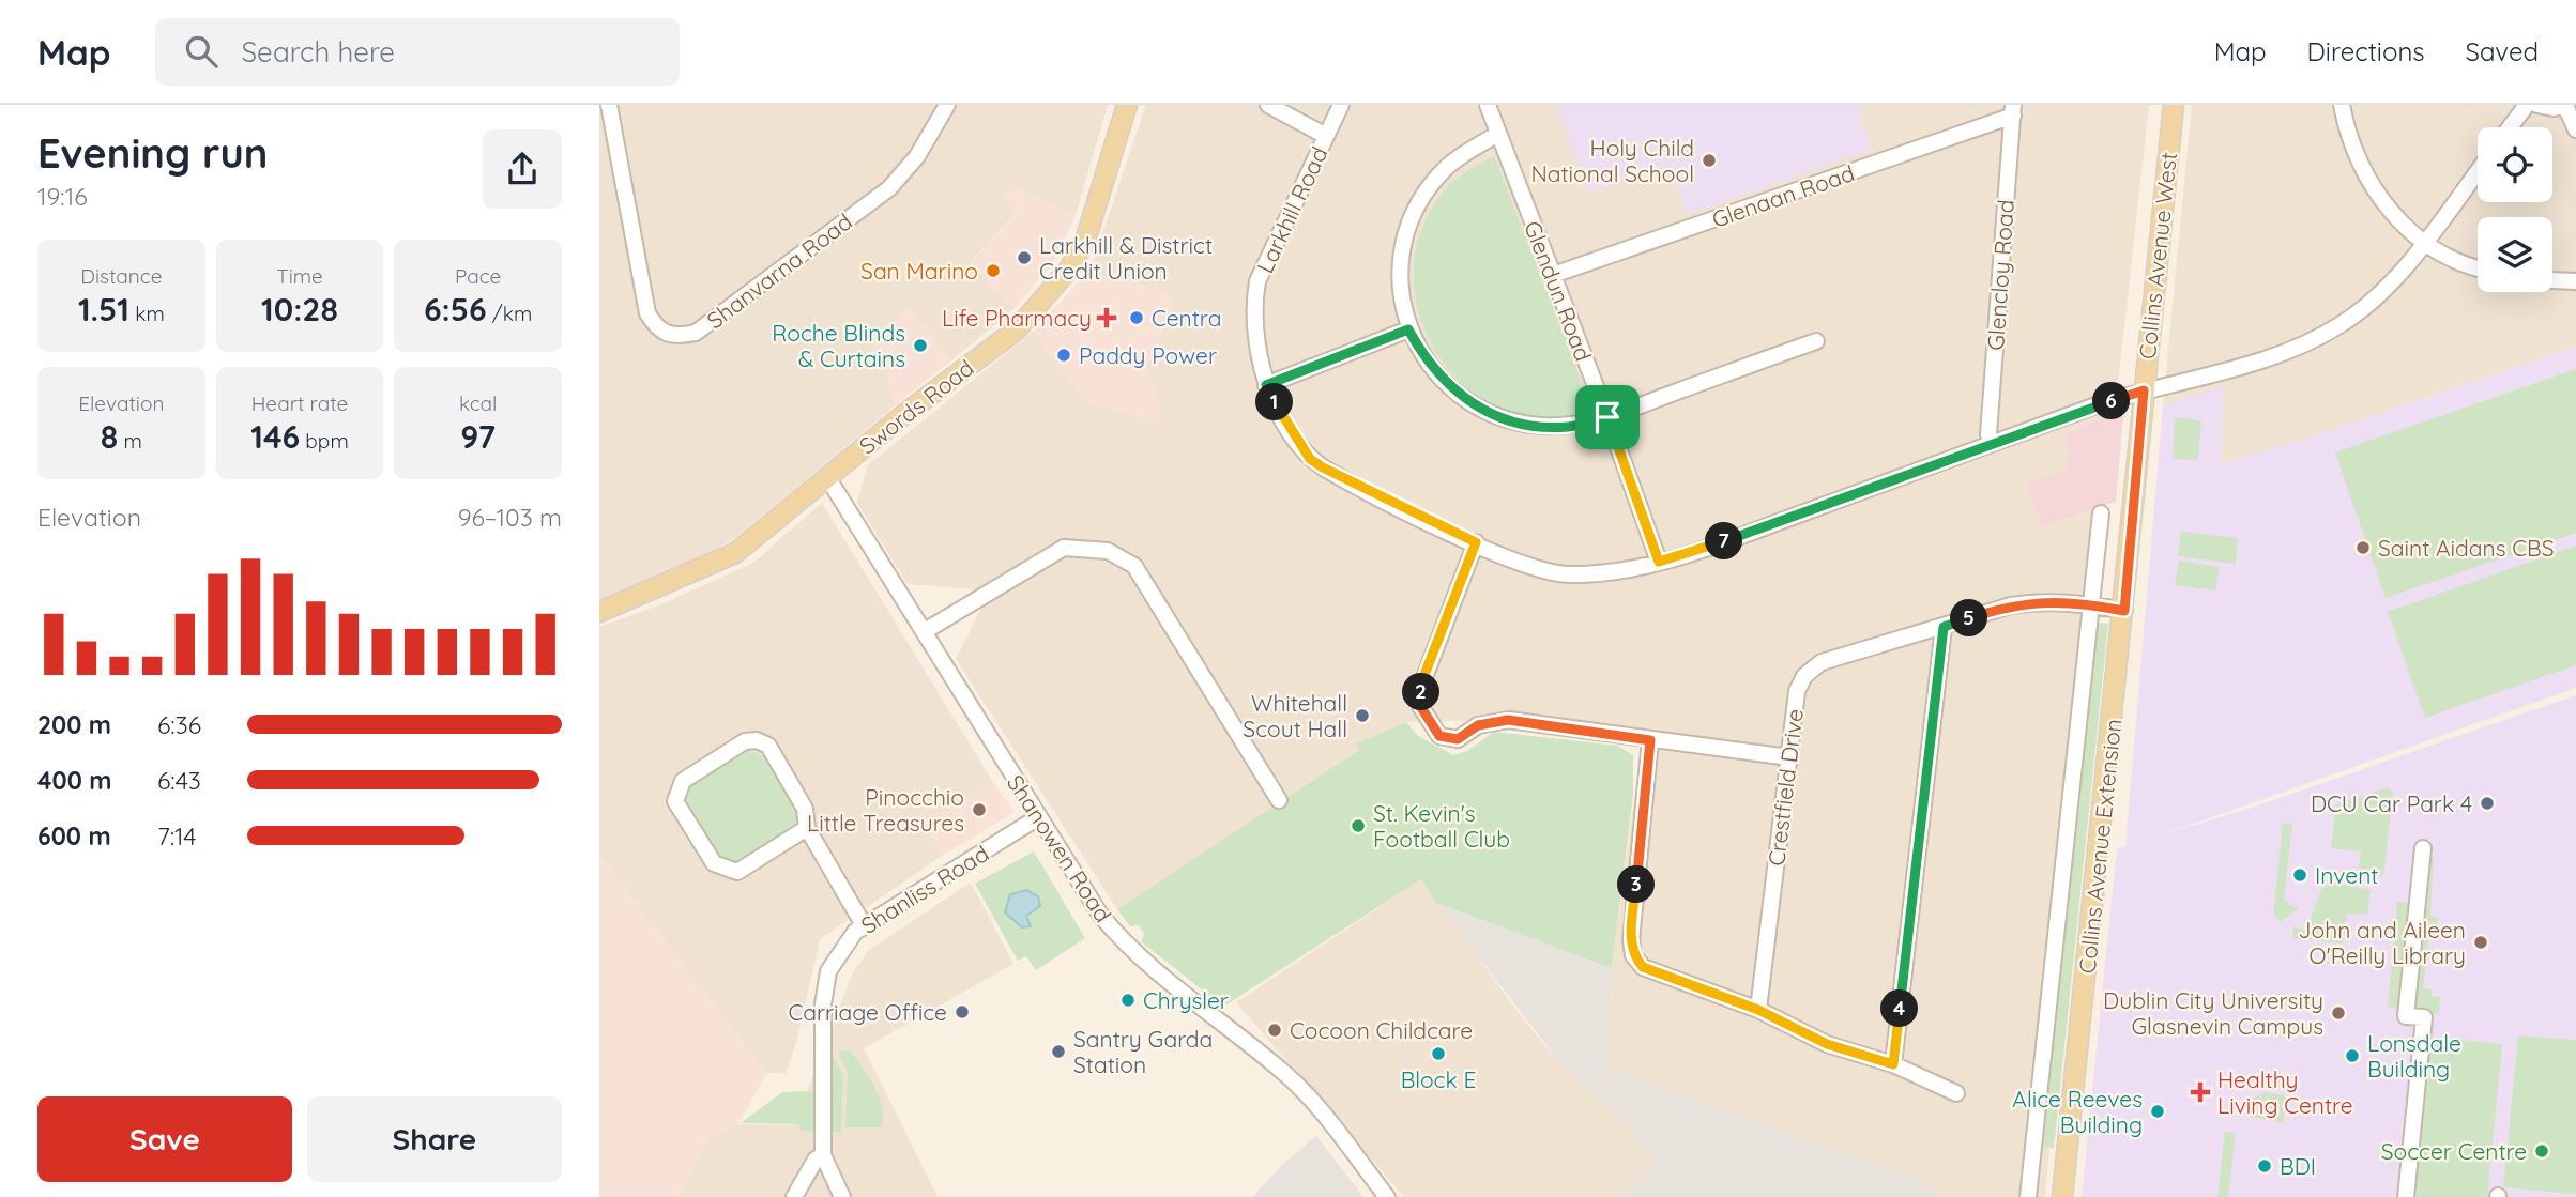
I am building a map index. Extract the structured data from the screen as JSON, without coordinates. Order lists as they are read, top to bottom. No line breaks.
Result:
{"streets":{"main road":["Collins Avenue West","Swords Road","Collins Avenue Extension"],"street":["Glenaan Road","Larkhill Road","Shanvarna Road","Glencloy Road","Glendun Road","Crestfield Drive","Shanowen Road","Shanliss Road"]},"crossings":[["Glenaan Road","Glencloy Road"],["Glenaan Road","Glendun Road"],["Larkhill Road","Collins Avenue West"],["Larkhill Road","Glencloy Road"],["Larkhill Road","Glendun Road"],["Collins Avenue West","Collins Avenue Extension"],["Swords Road","Shanowen Road"],["Crestfield Drive","Collins Avenue Extension"],["Shanowen Road","Shanliss Road"]],"places":{"other":["Holy Child National School","Larkhill & District Credit Union","San Marino","Centra","Roche Blinds & Curtains","Paddy Power","Saint Aidans CBS","Whitehall Scout Hall","DCU Car Park 4","Pinocchio Little Treasures","St. Kevin's Football Club","Invent","John and Aileen O'Reilly Library","Chrysler","Carriage Office","Dublin City University Glasnevin Campus","Cocoon Childcare","Santry Garda Station","Block E","Lonsdale Building","Alice Reeves Building","Soccer Centre","BDI"],"health":["Life Pharmacy","Healthy Living Centre"]},"page":{"header":"Map","search":"Search here","nav":["Map","Directions","Saved"],"heading":["Evening run","19:16"],"stats":[["Distance","1.51 km"],["Time","10:28"],["Pace","6:56 /km"],["Elevation","8 m"],["Heart rate","146 bpm"],["kcal","97"]],"pins":["6","1","7","5","2","3","4"],"chart":["Elevation","96–103 m"],"list":[{"name":"200 m","note":"6:36"},{"name":"400 m","note":"6:43"},{"name":"600 m","note":"7:14"}],"buttons":["Save","Share"]}}
